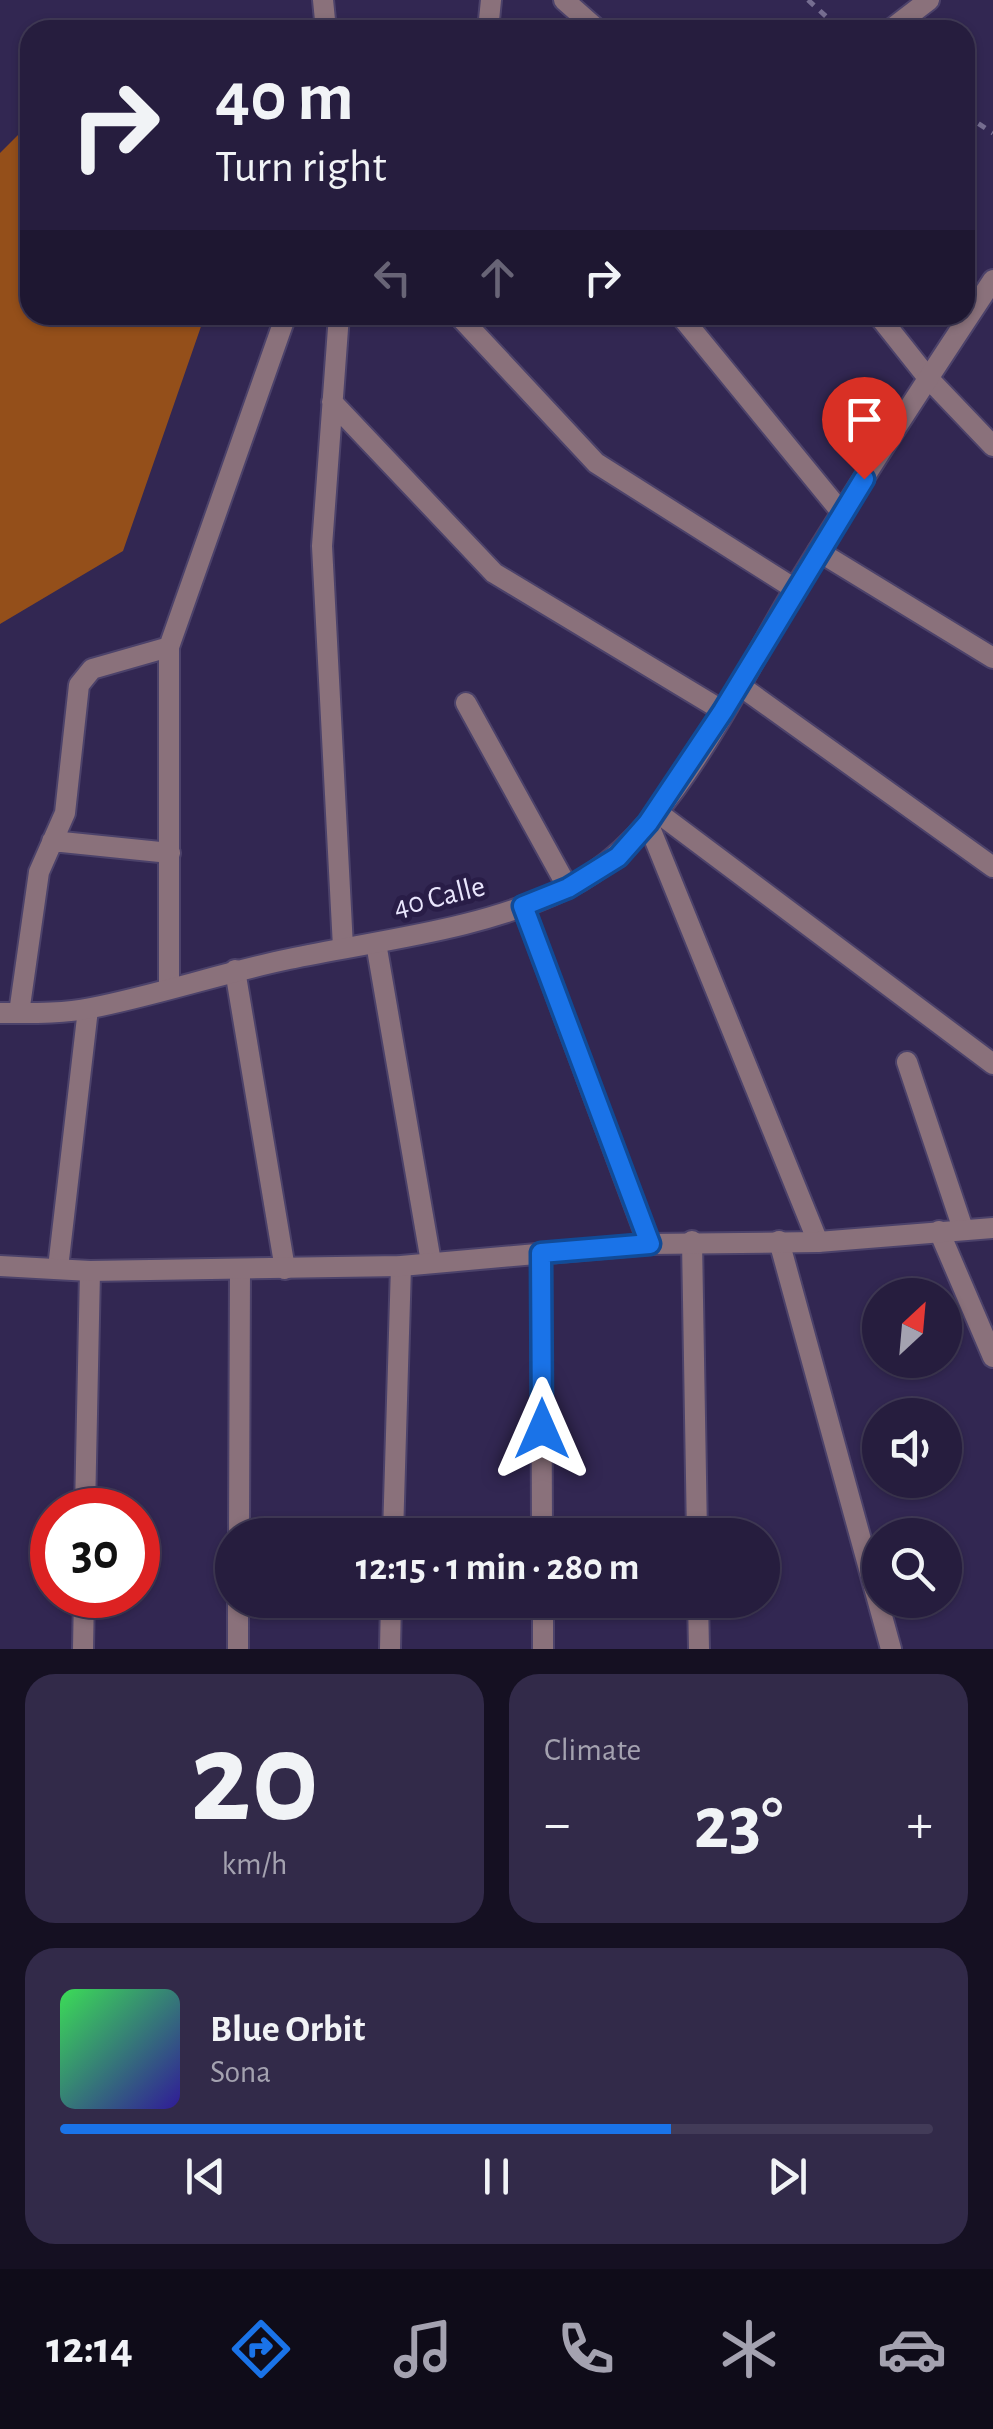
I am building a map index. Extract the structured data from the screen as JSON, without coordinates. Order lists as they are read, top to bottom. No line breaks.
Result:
{"streets":{"street":["40 Calle"]},"north":"top right","page":{"turn":["40 m","Turn right"],"limit":"30","trip":"12:15 · 1 min · 280 m","tile":[["20","km/h"],"Climate"],"heat":["−","23°","+"],"song":["Blue Orbit","Sona"],"tabs":"12:14"}}
